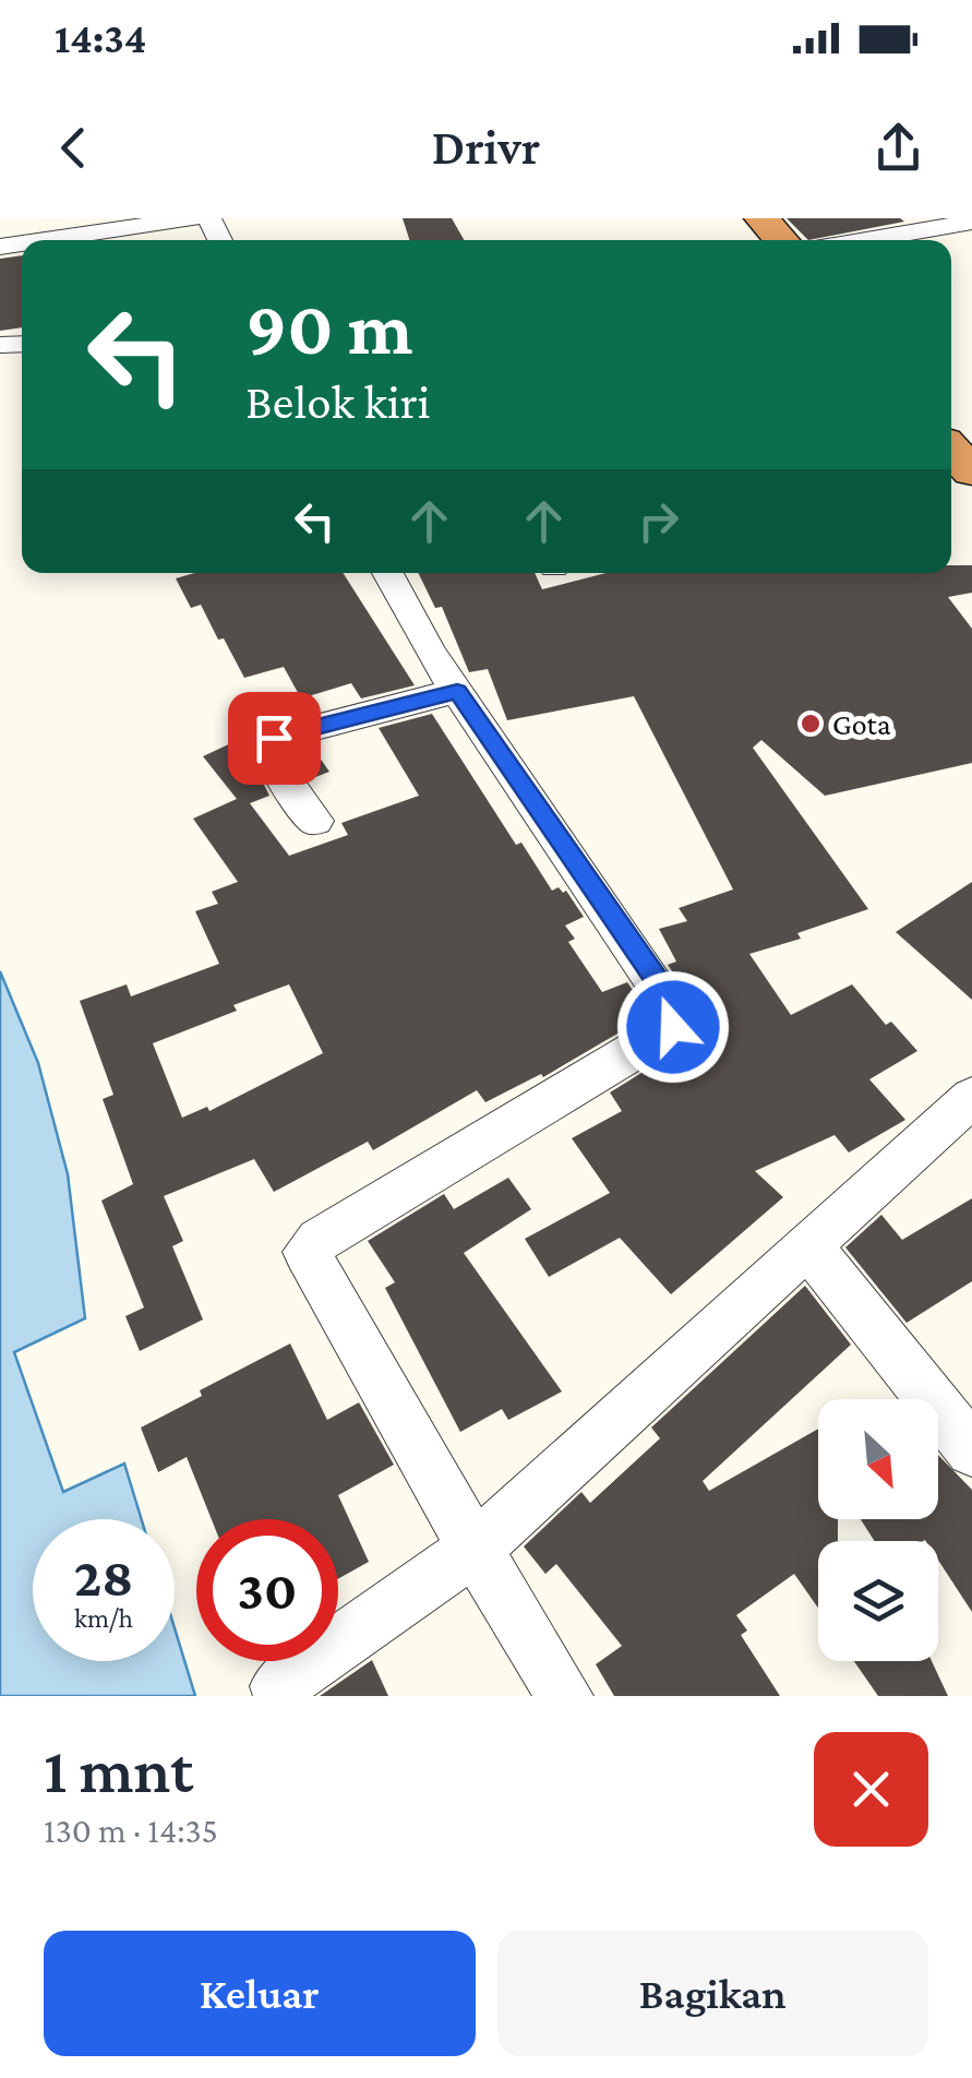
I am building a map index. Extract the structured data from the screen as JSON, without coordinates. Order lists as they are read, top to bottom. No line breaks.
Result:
{"places":["Gota"],"north":"bottom right","page":{"status":"14:34","header":"Drivr","turn":["90 m","Belok kiri"],"speed":"28 km/h","limit":"30","heading":["1 mnt","130 m · 14:35"],"buttons":["Keluar","Bagikan"]}}
